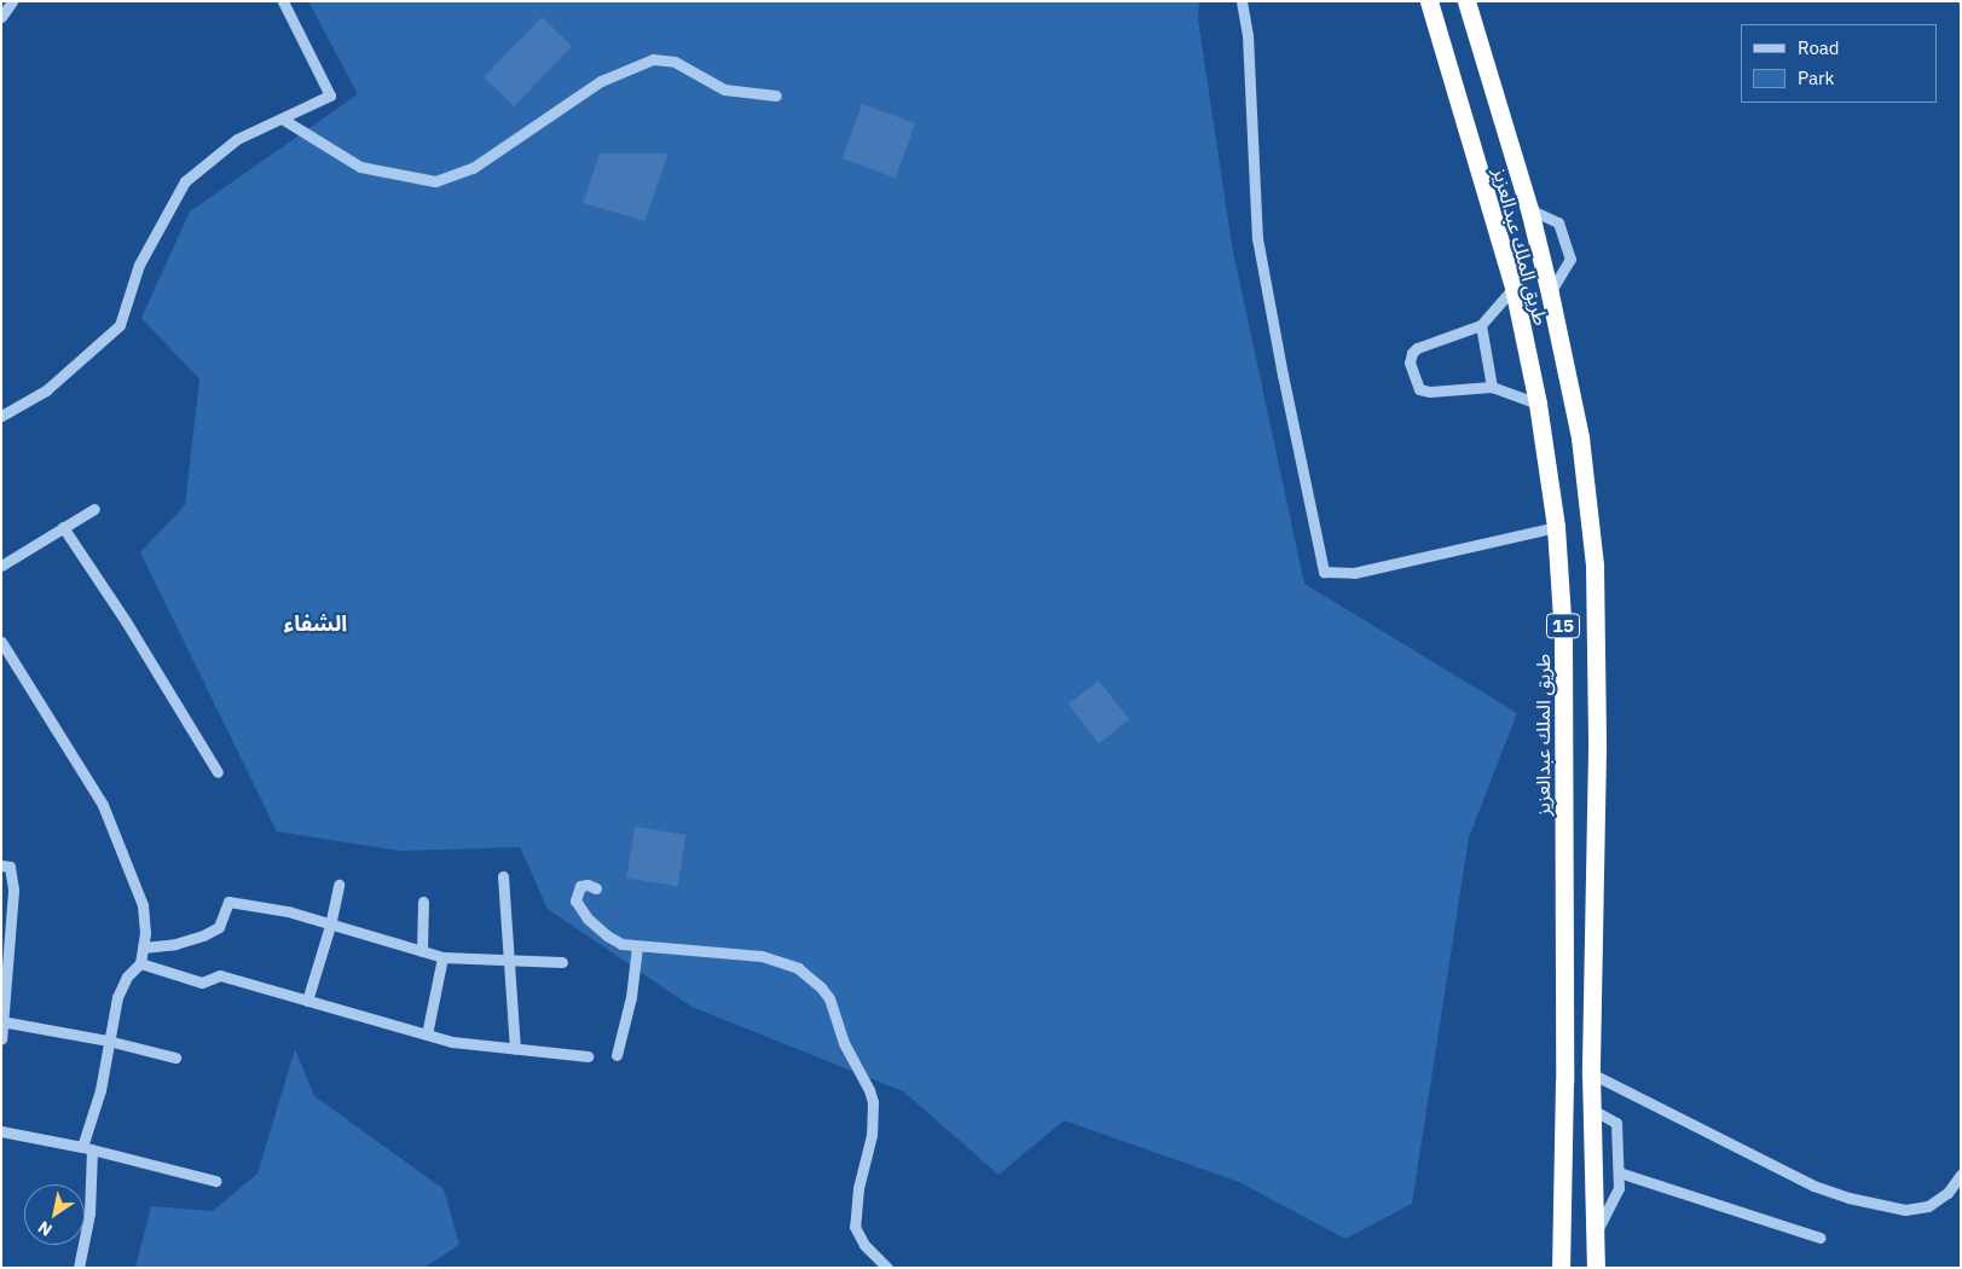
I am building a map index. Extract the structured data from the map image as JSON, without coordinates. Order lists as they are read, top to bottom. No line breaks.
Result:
{"streets":{"highway":["طريق الملك عبدالعزيز","15"]},"districts":["الشفاء"],"legend":["Road","Park"],"north":"bottom left"}
